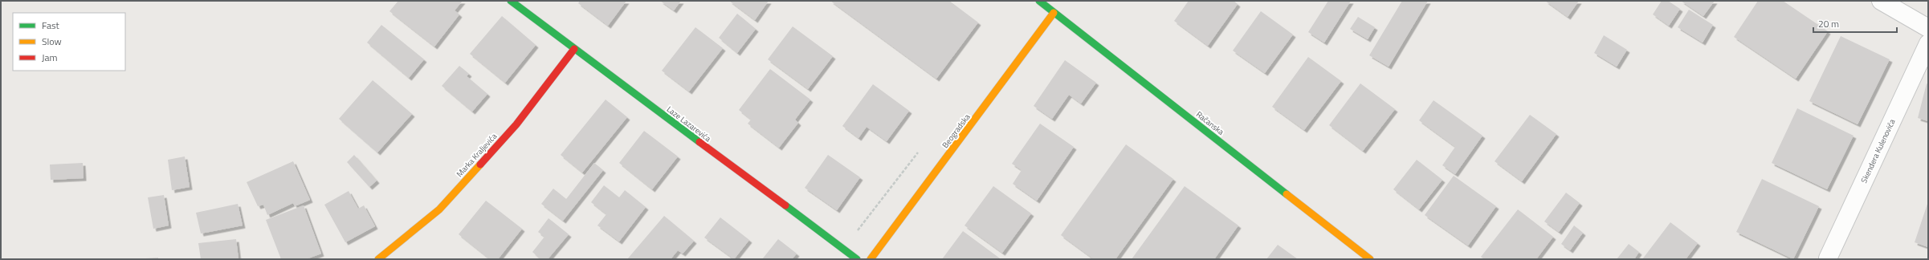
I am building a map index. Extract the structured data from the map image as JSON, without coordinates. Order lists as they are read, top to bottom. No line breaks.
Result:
{"streets":{"street":["Račanska","Laze Lazarevića","Beogradska","Skendera Kulenovića","Marka Kraljevića"]},"crossings":[["Račanska","Beogradska"],["Laze Lazarevića","Marka Kraljevića"]],"legend":["Fast","Slow","Jam"],"scale_bar":"20 m"}
